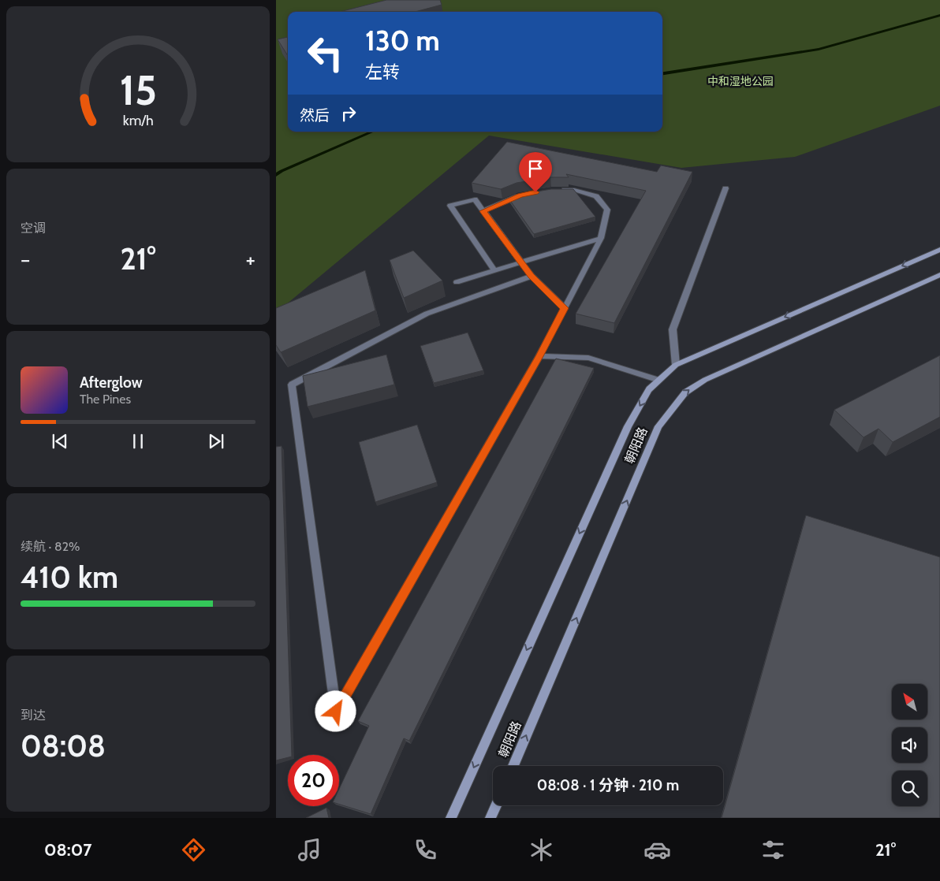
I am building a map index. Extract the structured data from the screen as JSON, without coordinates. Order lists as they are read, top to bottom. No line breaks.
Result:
{"streets":{"main road":["朝阳路"]},"parks":["中和湿地公园"],"north":"top left","page":{"turn":["130 m","左转"],"then":"然后","tile":["空调",["续航 · 82%","410 km"],["到达","08:08"]],"heat":["−","21°","+"],"song":["Afterglow","The Pines"],"limit":"20","trip":"08:08 · 1 分钟 · 210 m","tabs":["08:07","21°"],"gauge":["15","km/h"]}}
